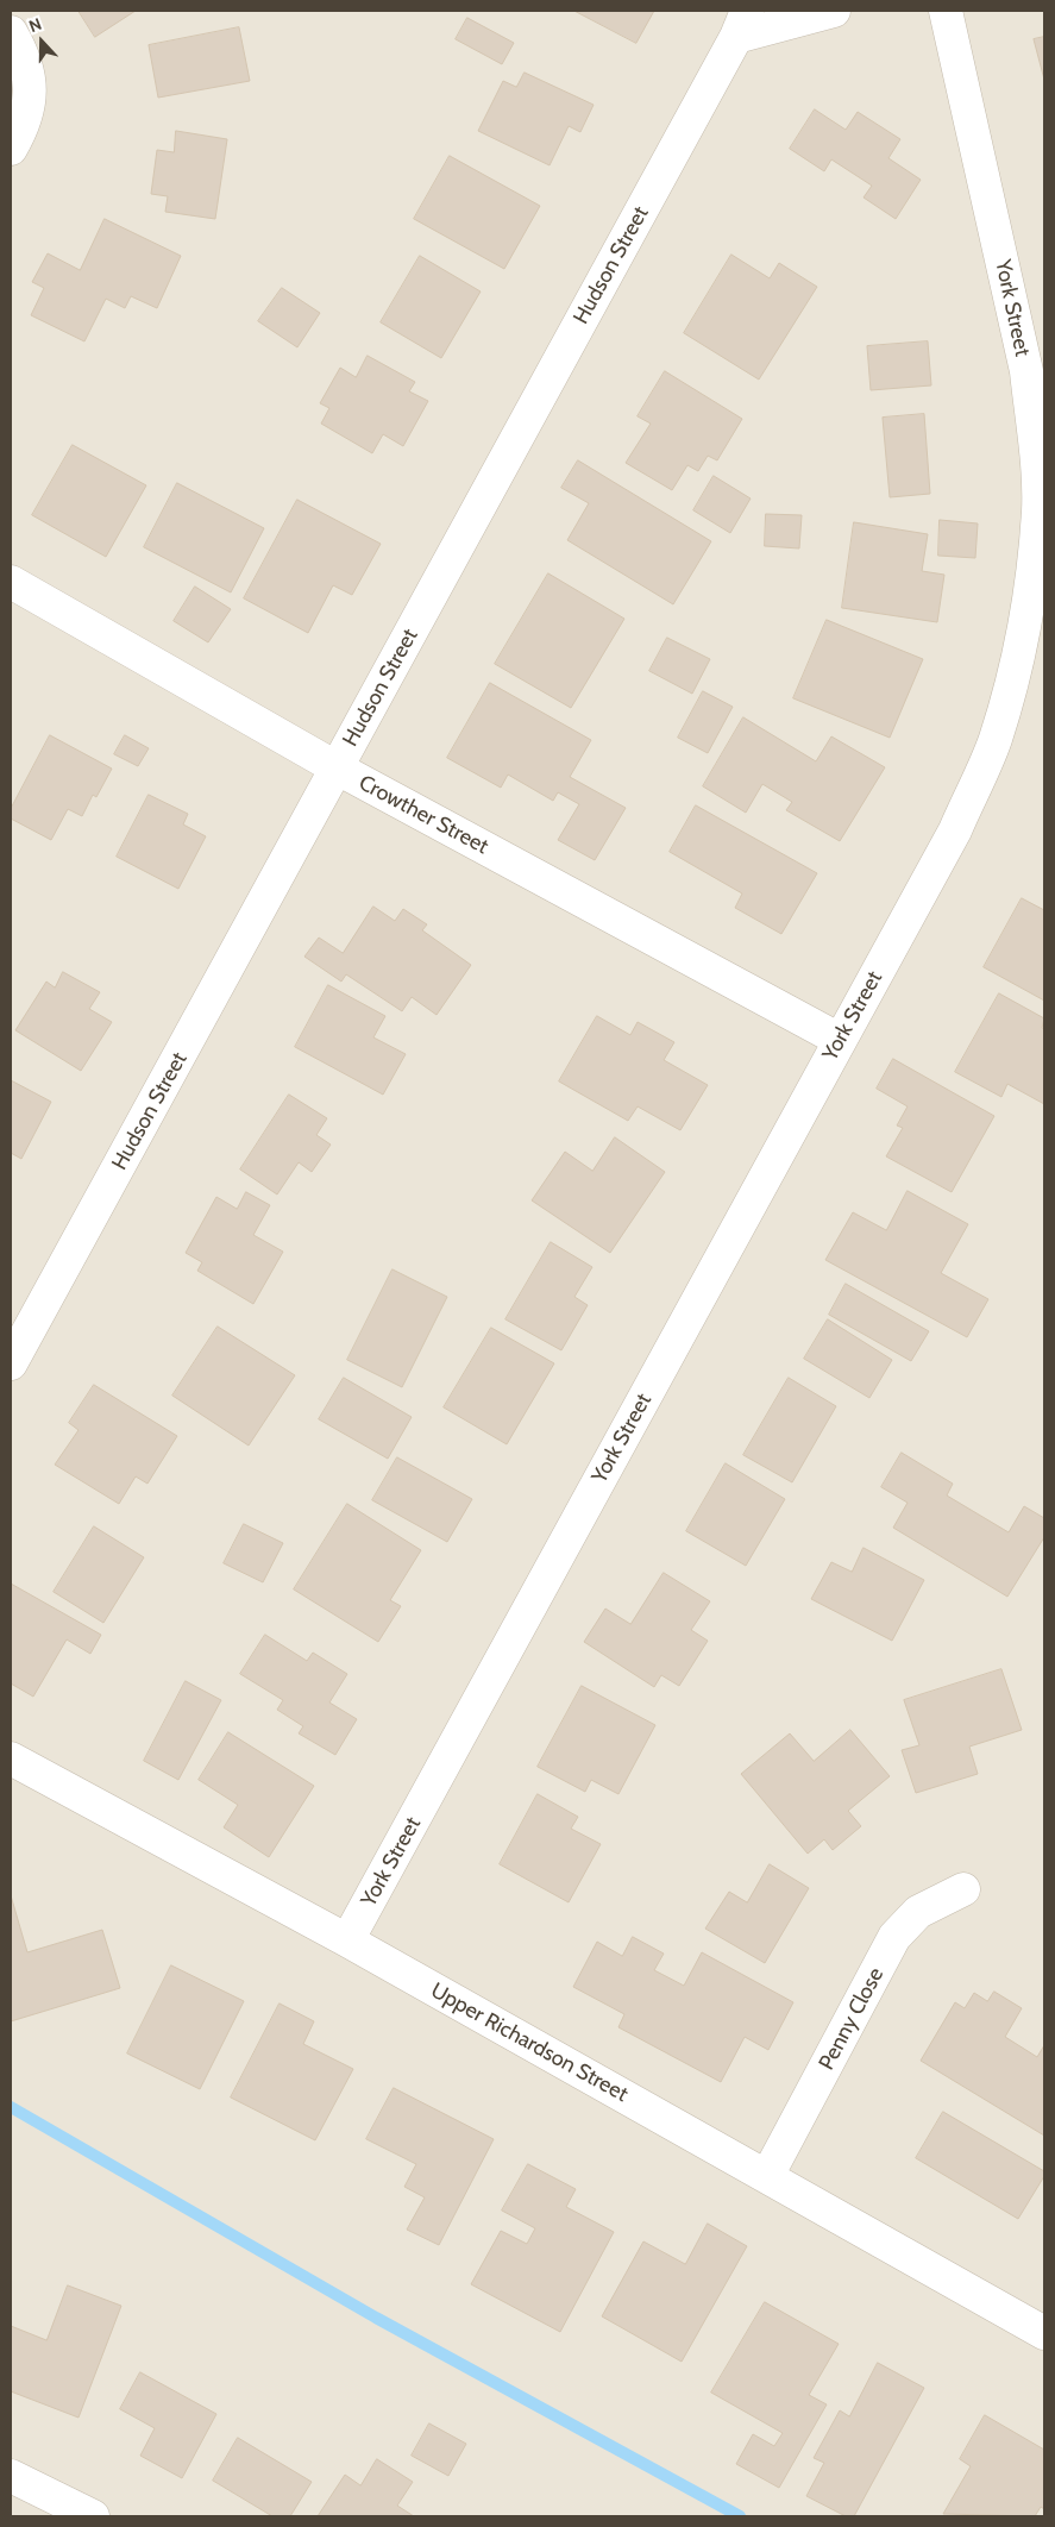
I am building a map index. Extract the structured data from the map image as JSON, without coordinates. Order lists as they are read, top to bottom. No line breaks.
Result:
{"streets":{"street":["Hudson Street","York Street","Crowther Street","Penny Close","Upper Richardson Street"]},"crossings":[["Hudson Street","Crowther Street"],["York Street","Crowther Street"],["York Street","Upper Richardson Street"],["Penny Close","Upper Richardson Street"]],"north":"top"}
